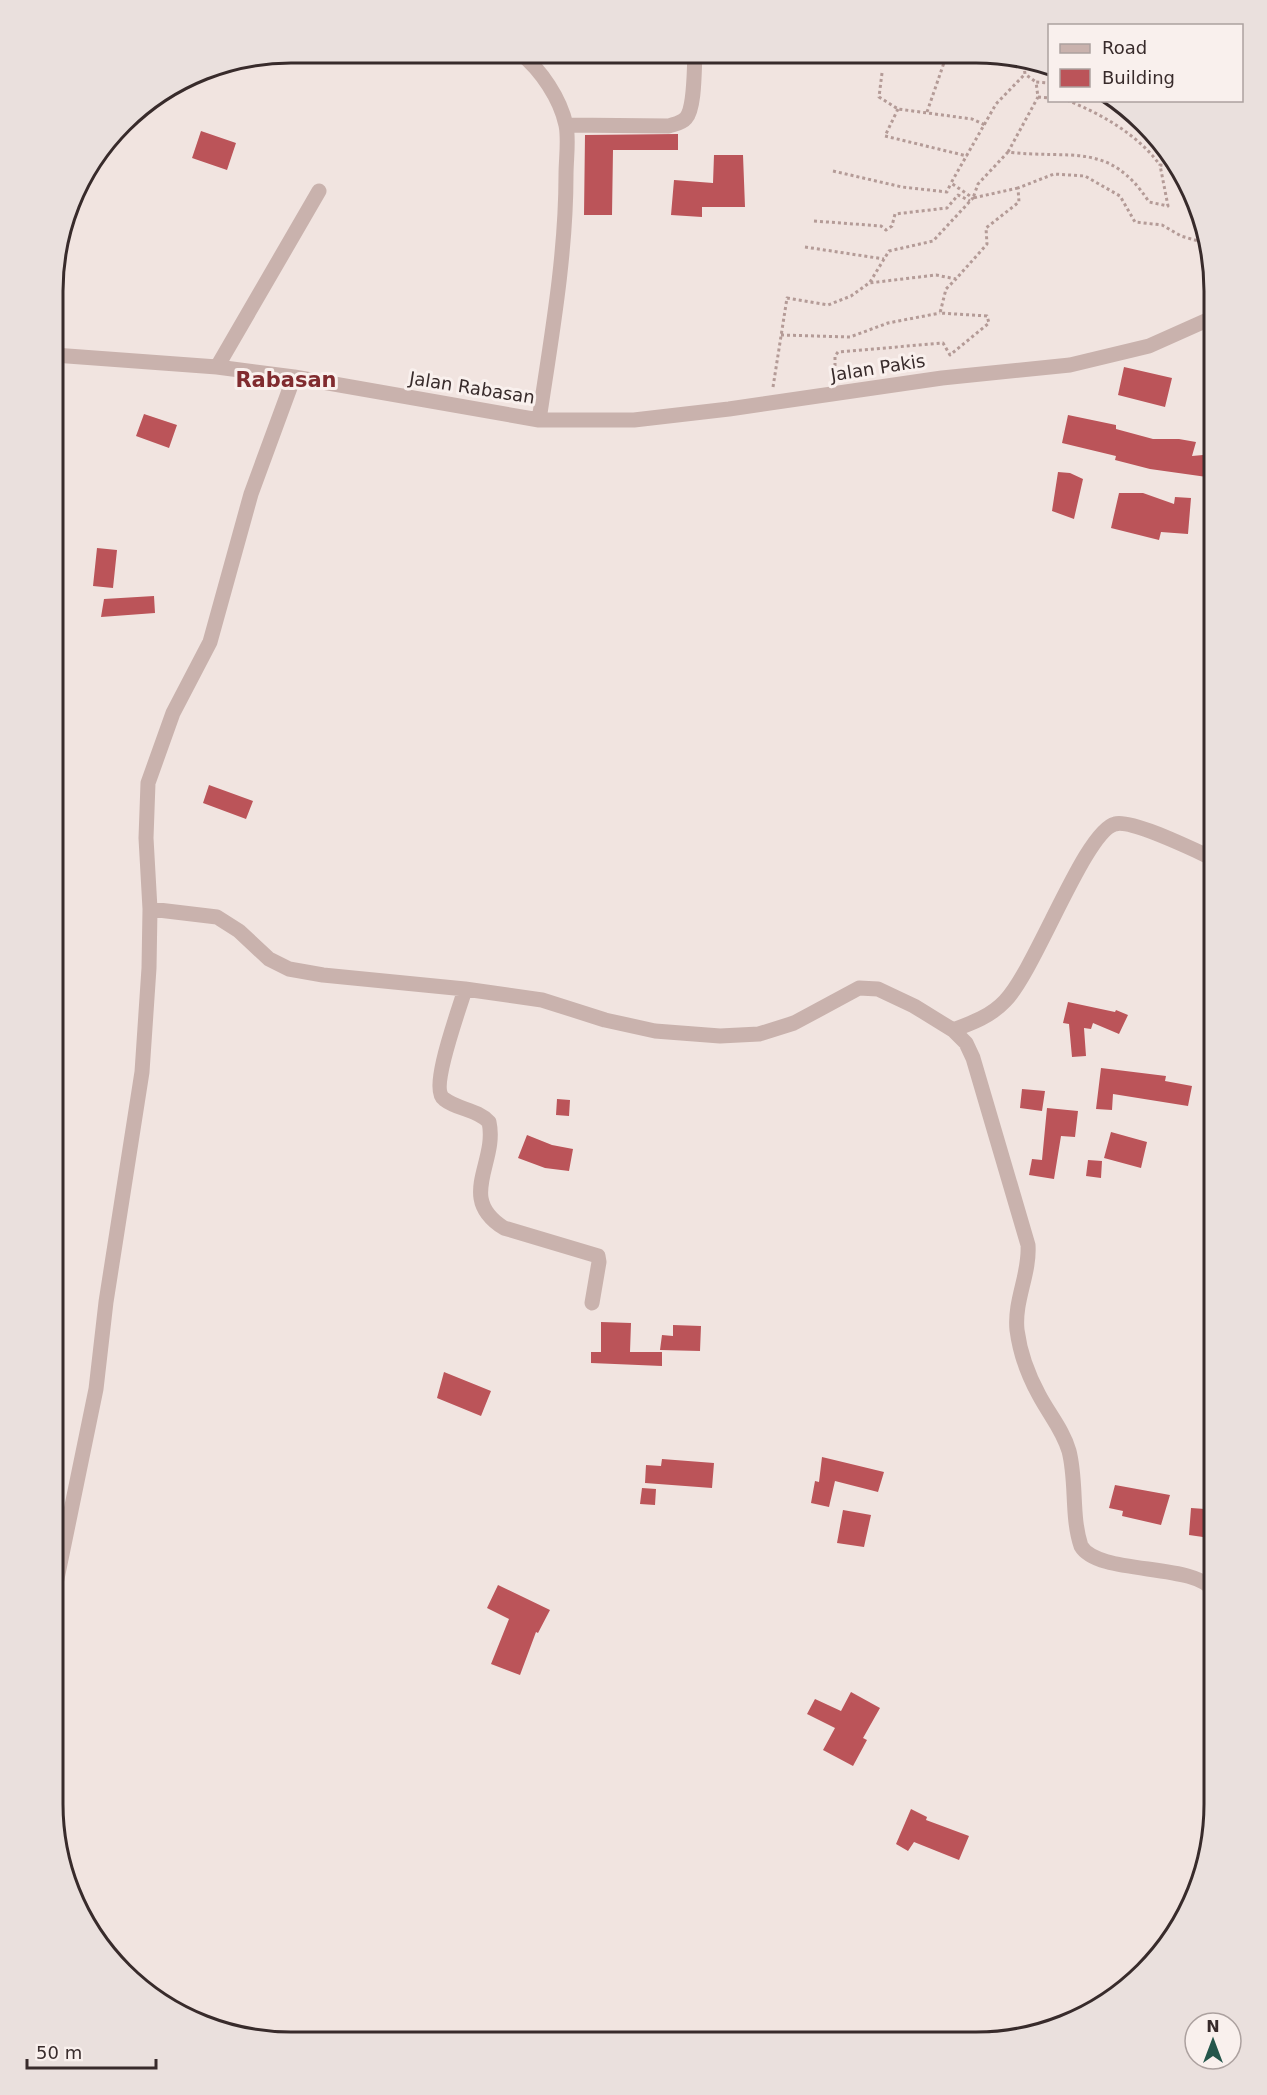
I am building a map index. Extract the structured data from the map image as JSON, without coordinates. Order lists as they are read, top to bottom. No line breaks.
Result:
{"streets":{"street":["Jalan Pakis","Jalan Rabasan"]},"crossings":[["Jalan Pakis","Jalan Rabasan"]],"districts":["Rabasan"],"legend":["Road","Building"],"scale_bar":"50 m","north":"top"}
